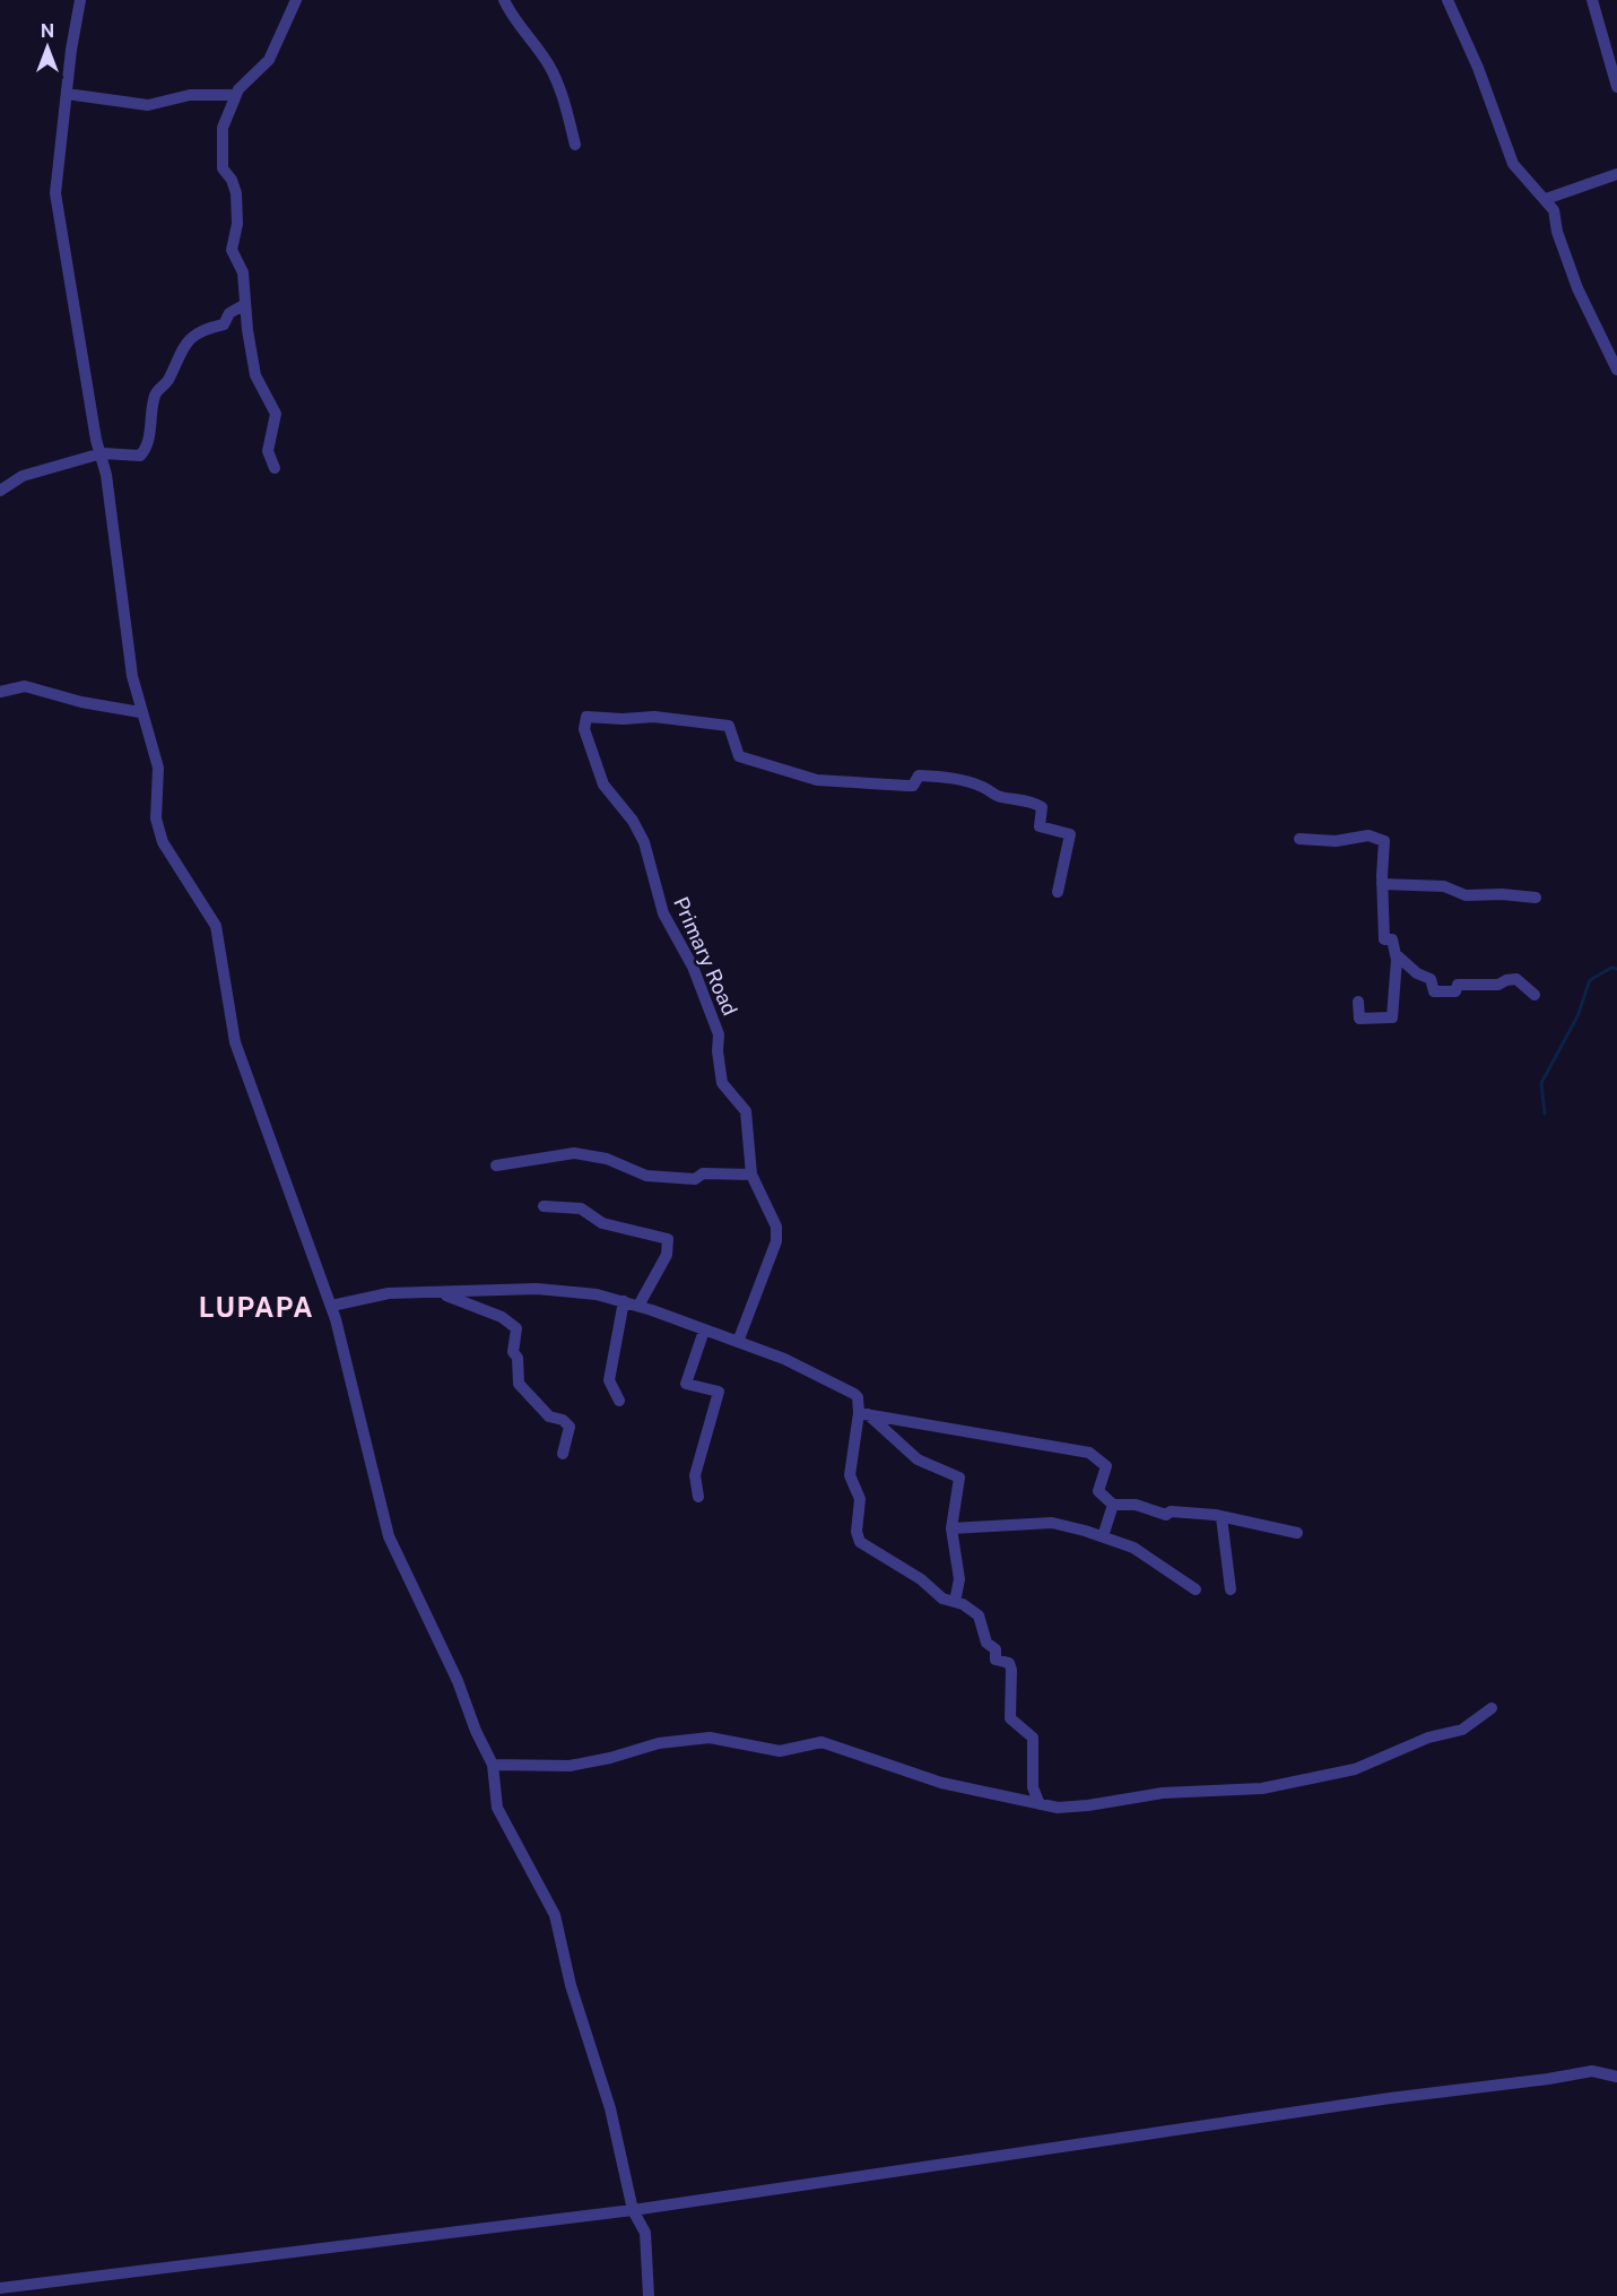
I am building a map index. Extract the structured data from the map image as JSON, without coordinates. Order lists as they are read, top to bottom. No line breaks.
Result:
{"streets":{"street":["Primary Road"]},"districts":["LUPAPA"],"north":"top"}
